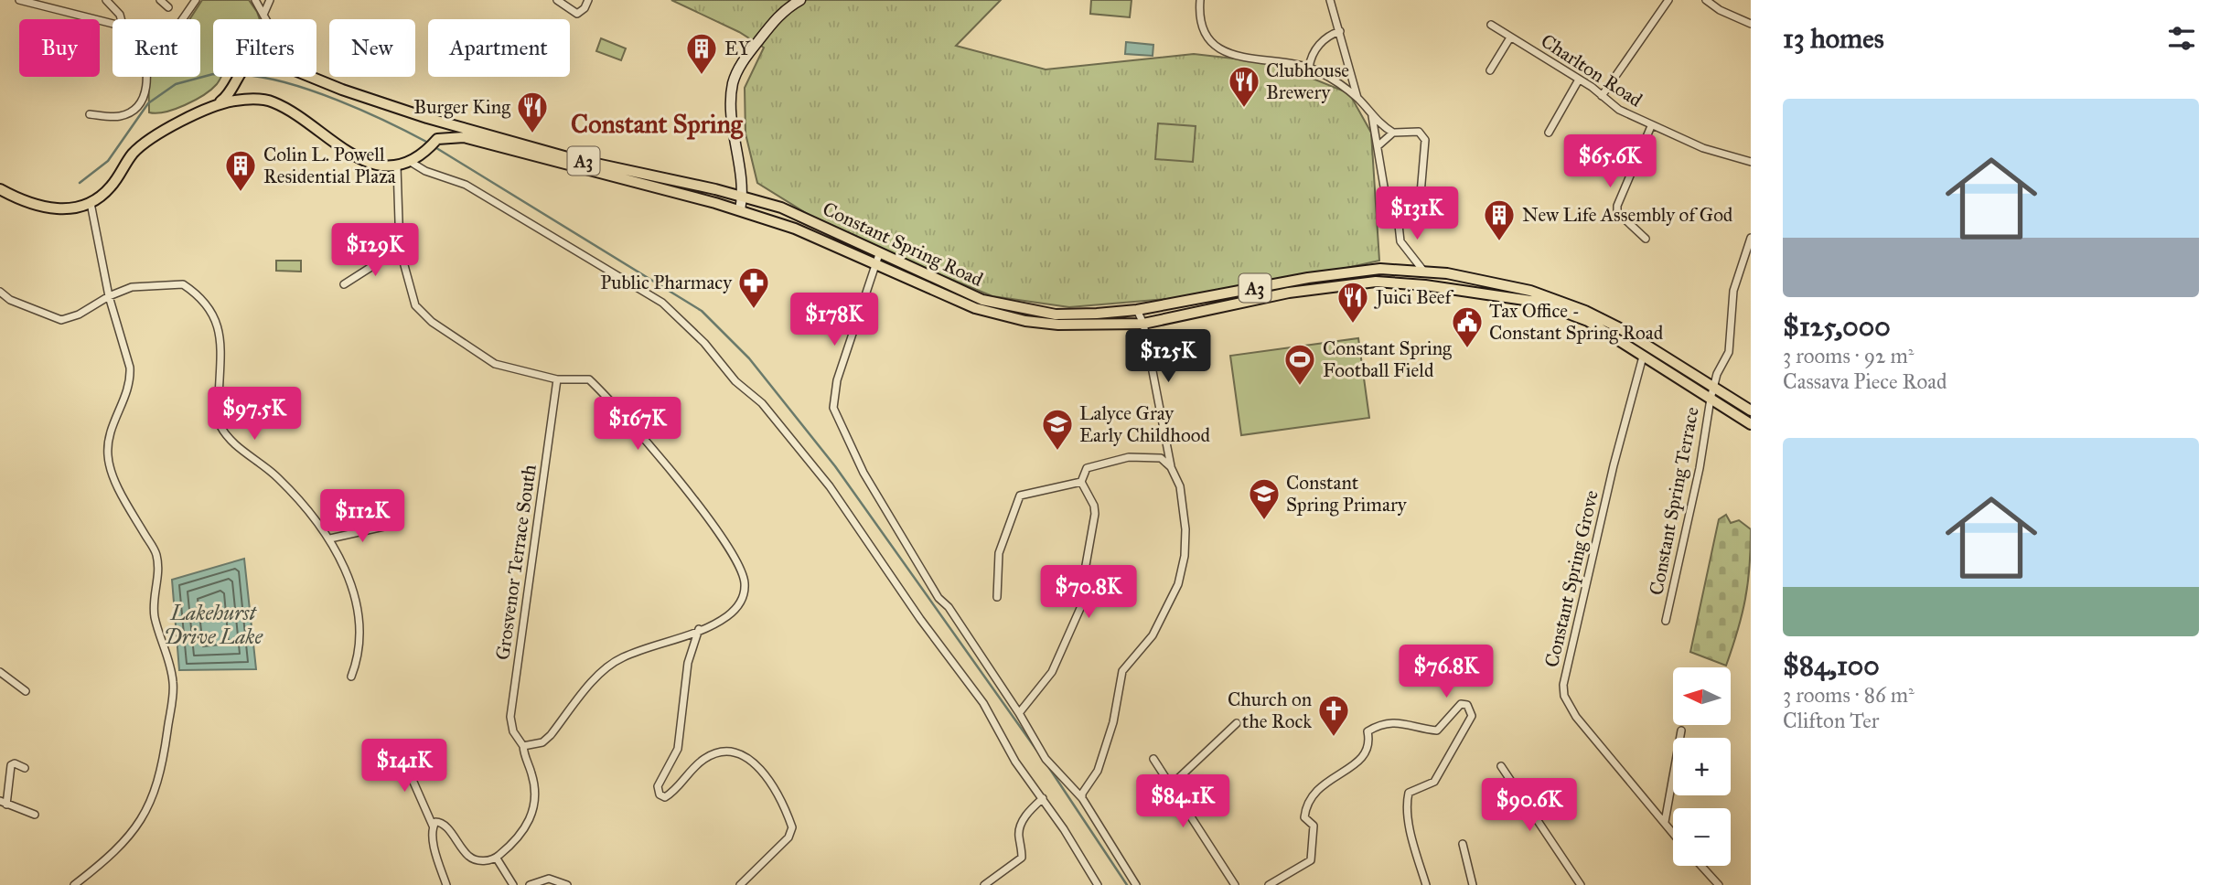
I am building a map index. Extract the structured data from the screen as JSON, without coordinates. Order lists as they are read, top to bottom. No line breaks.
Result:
{"streets":{"main road":["A3","Constant Spring Road"],"street":["Charlton Road","Constant Spring Terrace","Grosvenor Terrace South","Constant Spring Grove"]},"crossings":[["Constant Spring Road","Constant Spring Terrace"],["Constant Spring Road","Constant Spring Grove"]],"districts":["Constant Spring"],"water":["Lakehurst Drive Lake"],"places":{"building":["EY","Colin L. Powell Residential Plaza","New Life Assembly of God"],"restaurant":["Clubhouse Brewery","Burger King","Juici Beef"],"pharmacy":["Public Pharmacy"],"public building":["Tax Office - Constant Spring Road"],"sports":["Constant Spring Football Field"],"school or university":["Lalyce Gray Early Childhood","Constant Spring Primary"],"church":["Church on the Rock"]},"north":"left","page":{"heading":"13 homes","chip":["Buy","Rent","Filters","New","Apartment"],"list":[{"name":"$125,000","note":"3 rooms · 92 m² · Cassava Piece Road"},{"name":"$84,100","note":"3 rooms · 86 m² · Clifton Ter"}],"price":["$65.6K","$131K","$129K","$178K","$125K","$97.5K","$167K","$112K","$70.8K","$76.8K","$141K","$84.1K","$90.6K"],"map_buttons":["+","−"]}}
